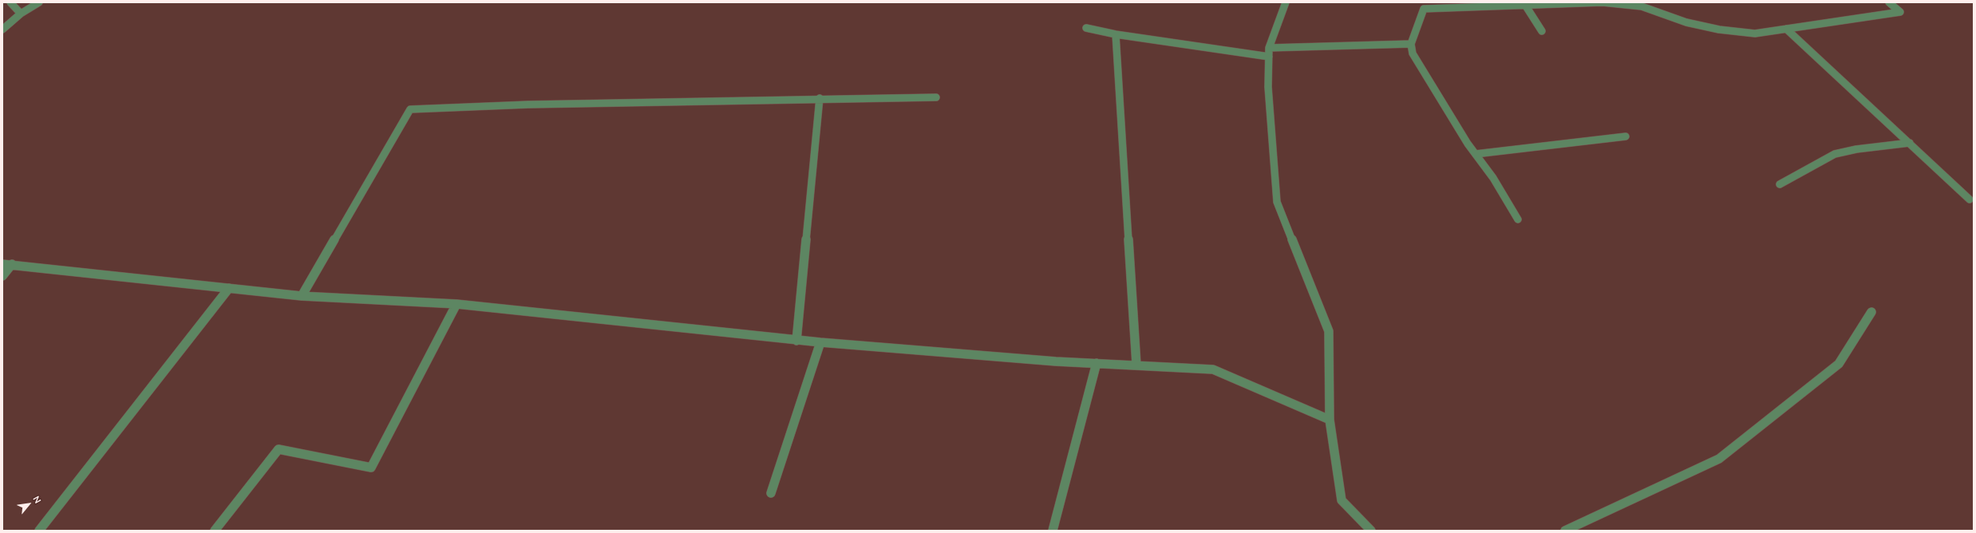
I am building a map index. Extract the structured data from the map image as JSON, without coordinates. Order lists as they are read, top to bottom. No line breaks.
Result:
{"north":"top right"}
